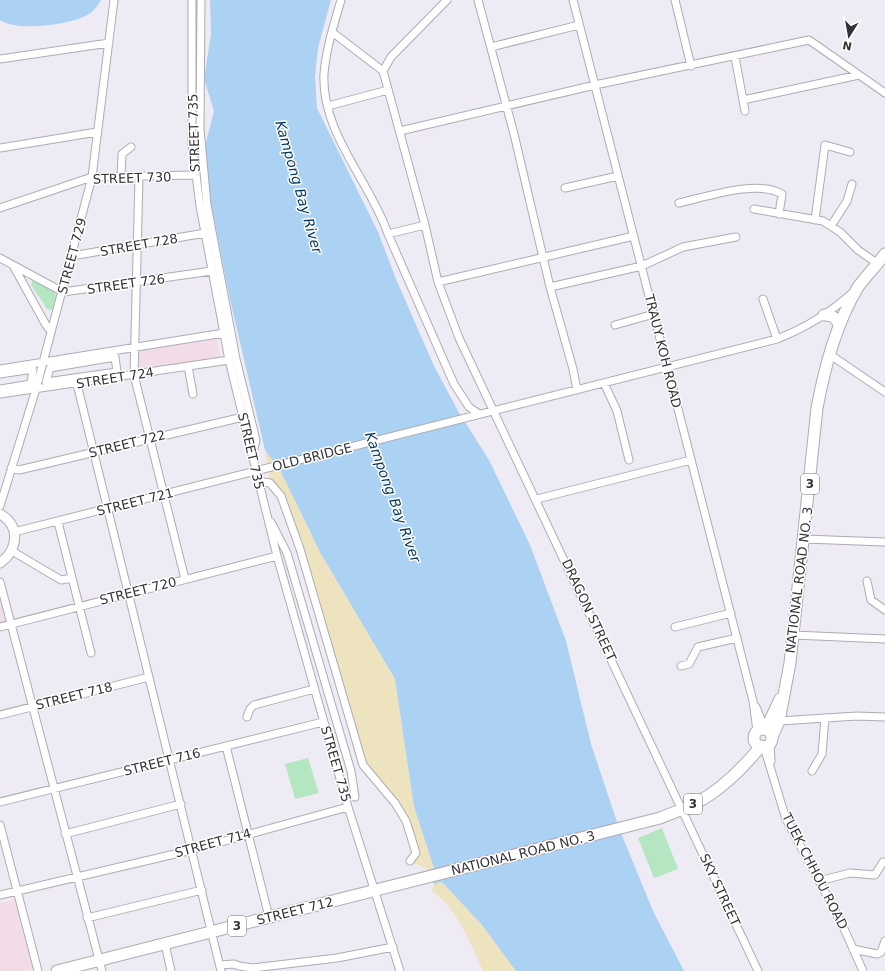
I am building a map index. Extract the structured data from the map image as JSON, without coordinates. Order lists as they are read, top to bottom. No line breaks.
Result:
{"streets":{"highway":["3","NATIONAL ROAD NO. 3","STREET 712"],"street":["STREET 735","STREET 730","STREET 728","STREET 729","STREET 726","TRAUY KOH ROAD","STREET 724","STREET 722","OLD BRIDGE","STREET 721","STREET 720","DRAGON STREET","STREET 718","STREET 716","STREET 714","TUEK CHHOU ROAD","SKY STREET"]},"crossings":[["STREET 735","STREET 730"],["STREET 735","STREET 728"],["STREET 735","STREET 726"],["STREET 735","STREET 724"],["STREET 735","STREET 722"],["STREET 735","OLD BRIDGE"],["STREET 735","STREET 721"],["STREET 735","STREET 720"],["STREET 735","STREET 716"],["STREET 735","STREET 714"],["STREET 735","STREET 712"],["STREET 730","STREET 729"],["STREET 728","STREET 729"],["STREET 729","STREET 726"],["STREET 729","STREET 724"],["STREET 729","STREET 722"],["TRAUY KOH ROAD","OLD BRIDGE"],["TRAUY KOH ROAD","3"],["TRAUY KOH ROAD","TUEK CHHOU ROAD"],["OLD BRIDGE","3"],["OLD BRIDGE","STREET 721"],["OLD BRIDGE","NATIONAL ROAD NO. 3"],["OLD BRIDGE","DRAGON STREET"],["3","NATIONAL ROAD NO. 3"],["3","DRAGON STREET"],["3","TUEK CHHOU ROAD"],["3","SKY STREET"],["NATIONAL ROAD NO. 3","DRAGON STREET"],["NATIONAL ROAD NO. 3","SKY STREET"],["NATIONAL ROAD NO. 3","STREET 712"],["DRAGON STREET","SKY STREET"]],"water":["Kampong Bay River"],"north":"bottom"}
